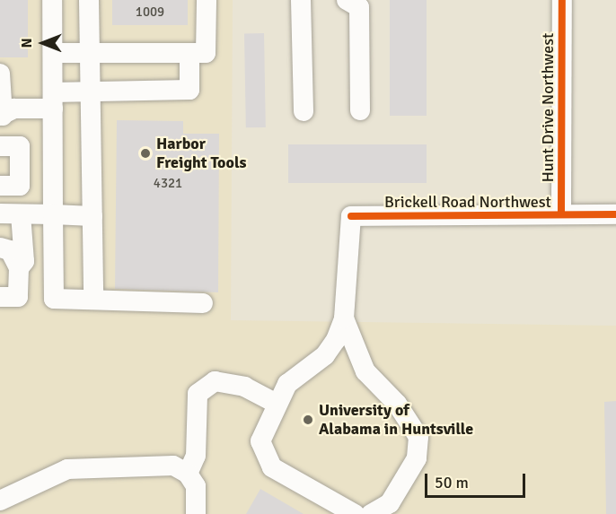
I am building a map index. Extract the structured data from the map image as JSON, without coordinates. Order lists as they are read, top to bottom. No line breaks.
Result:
{"streets":{"street":["Hunt Drive Northwest","Brickell Road Northwest"]},"crossings":[["Hunt Drive Northwest","Brickell Road Northwest"]],"places":["Harbor Freight Tools","University of Alabama in Huntsville"],"house_numbers":["1009","4321"],"scale_bar":"50 m","north":"left"}
